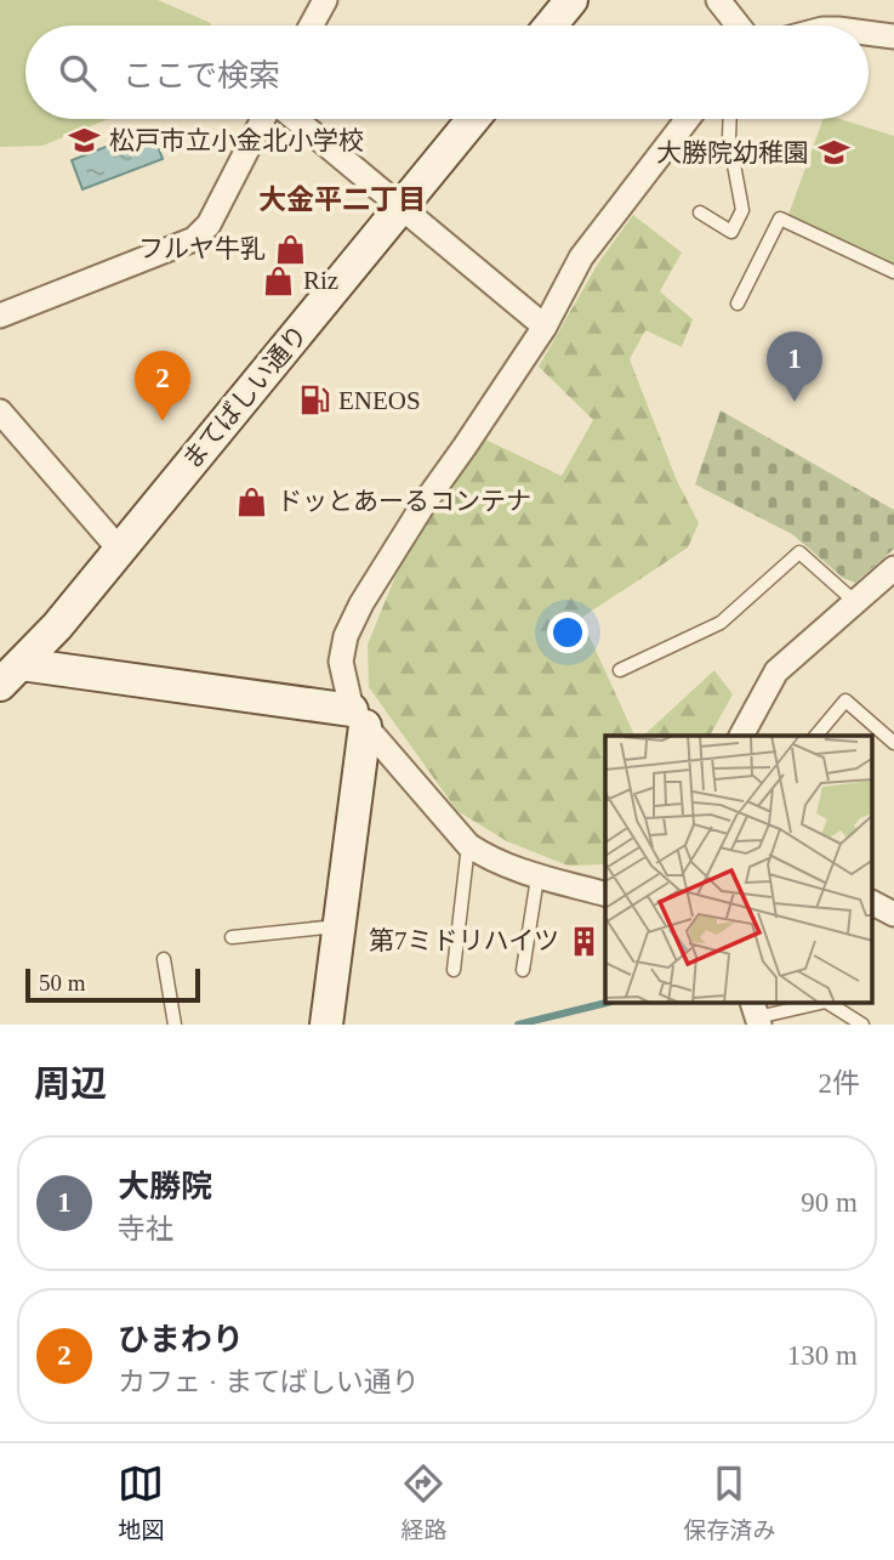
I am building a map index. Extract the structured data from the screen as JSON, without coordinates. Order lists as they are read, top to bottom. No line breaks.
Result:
{"streets":{"street":["まてばしい通り"]},"districts":["大金平二丁目"],"places":{"school or university":["松戸市立小金北小学校","大勝院幼稚園"],"shop":["フルヤ牛乳","Riz","ドッとあーるコンテナ"],"fuel station":["ENEOS"],"building":["第7ミドリハイツ"]},"scale_bar":"50 m","page":{"search":"ここで検索","pins":["1","2"],"scale":"50 m","heading":["周辺","2件"],"list":[{"mark":"1","name":"大勝院","note":"寺社","value":"90 m"},{"mark":"2","name":"ひまわり","note":"カフェ · まてばしい通り","value":"130 m"}],"nav":["地図","経路","保存済み"]}}
